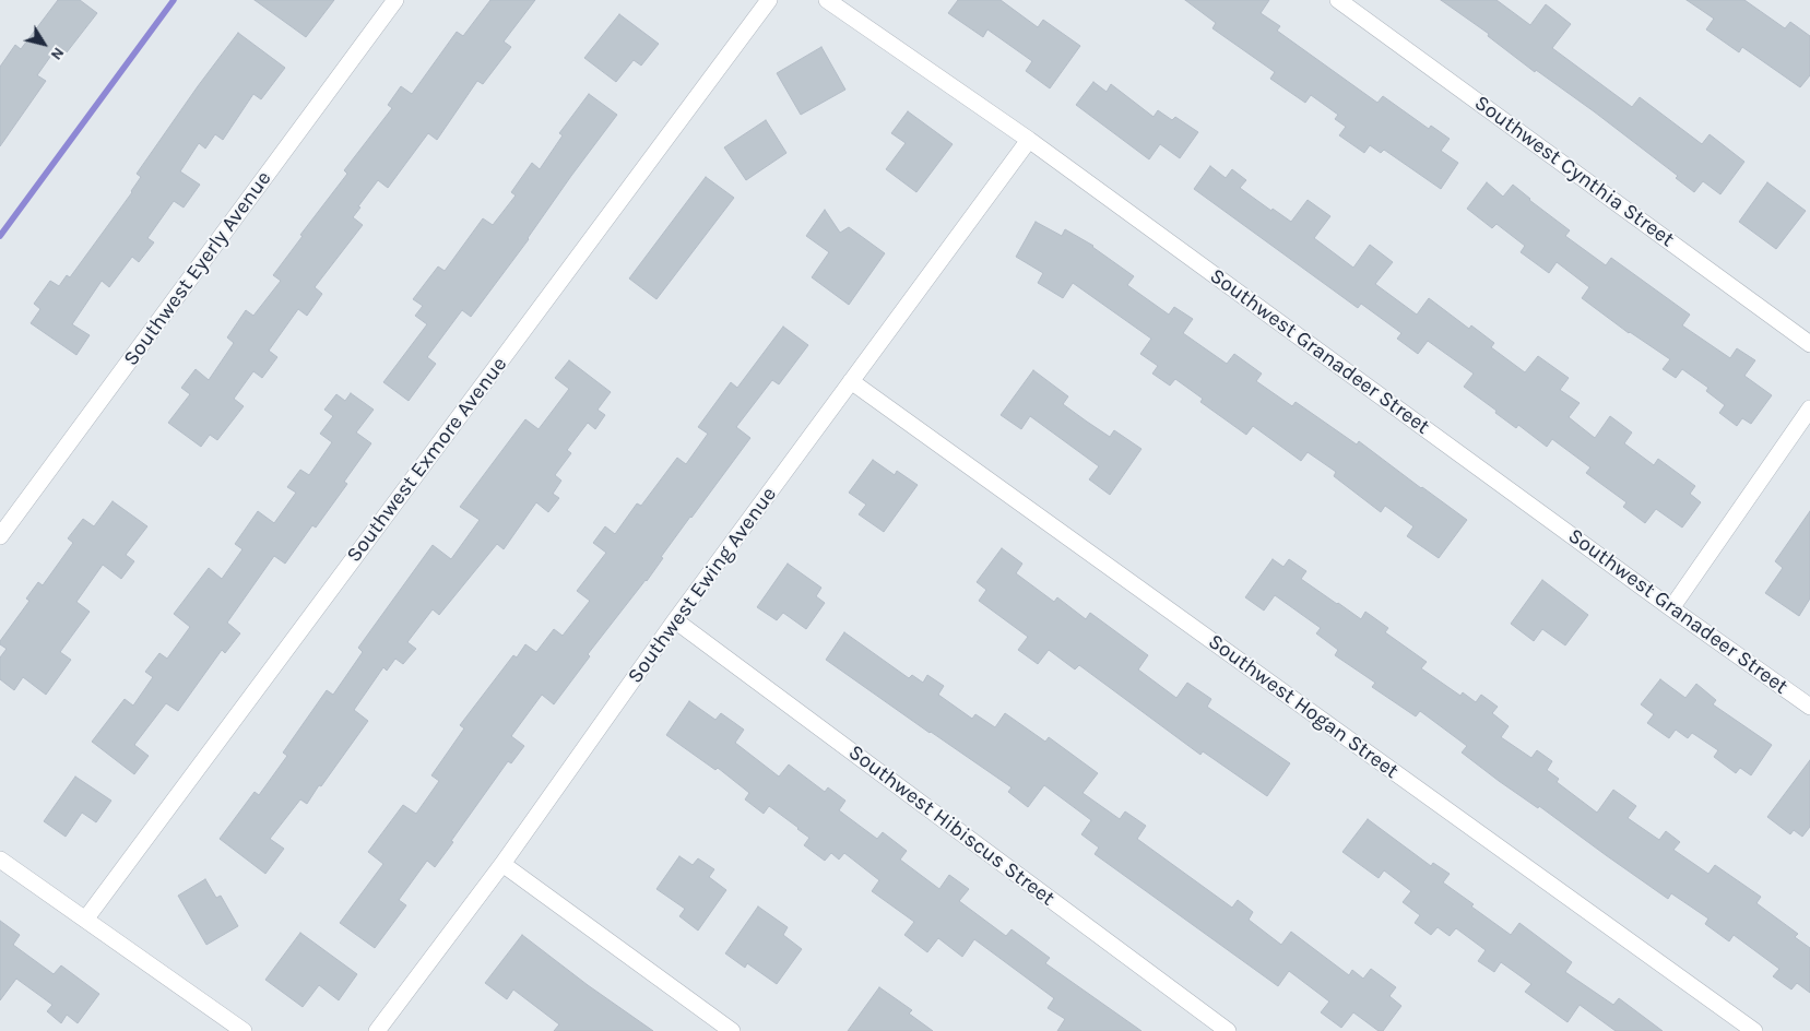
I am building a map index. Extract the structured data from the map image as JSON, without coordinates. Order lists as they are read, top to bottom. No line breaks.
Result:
{"streets":{"street":["Southwest Cynthia Street","Southwest Eyerly Avenue","Southwest Granadeer Street","Southwest Exmore Avenue","Southwest Ewing Avenue","Southwest Hogan Street","Southwest Hibiscus Street"]},"crossings":[["Southwest Granadeer Street","Southwest Ewing Avenue"],["Southwest Ewing Avenue","Southwest Hogan Street"],["Southwest Ewing Avenue","Southwest Hibiscus Street"]],"north":"bottom right"}
